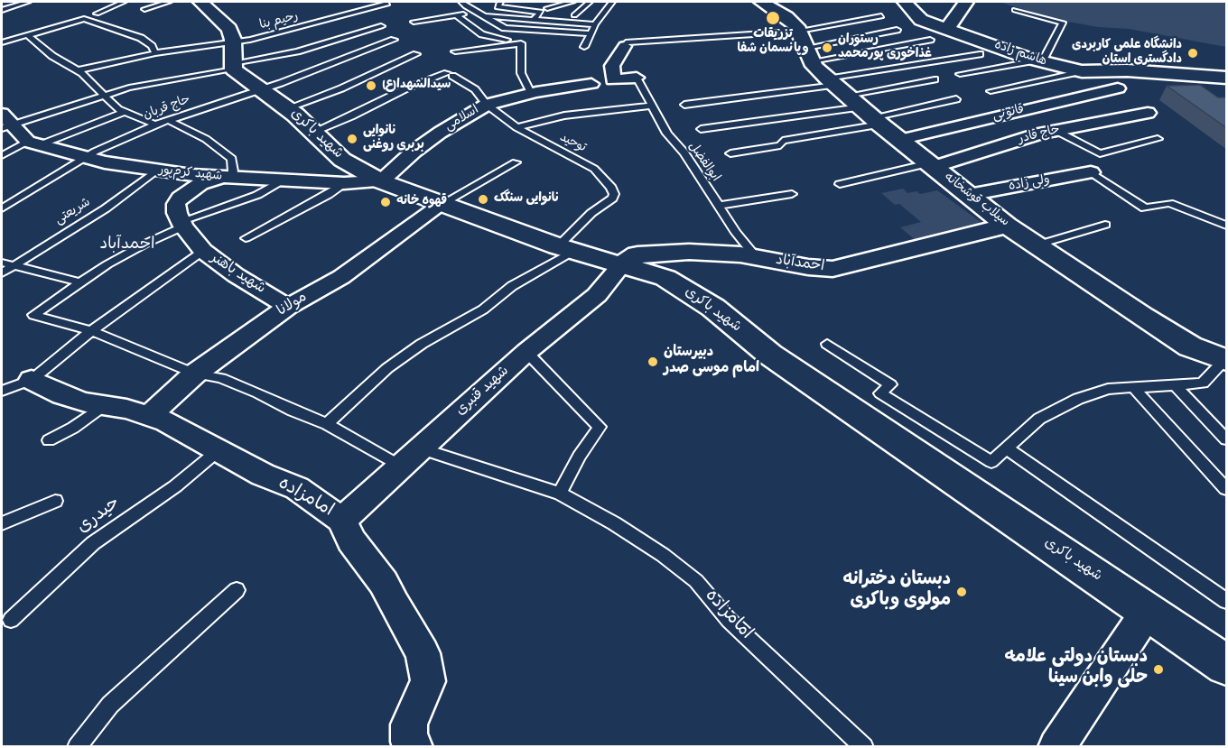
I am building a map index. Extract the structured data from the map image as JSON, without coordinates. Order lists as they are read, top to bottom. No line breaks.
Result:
{"streets":{"street":["هاشم زاده","قانونی","اسلامی","شهید باکری","حاج قادر","شهید کرم‌پور","ولی زاده","سیلاب قوشخانه","احمدآباد","شهید باهنر","مولانا","شهید قنبری","امامزاده"],"lane":["رحیم بنا","حاج قربان","توحید","ابوالفضل","شریعتی","حیدری"]},"crossings":[["رحیم بنا","شهید باکری"],["حاج قربان","شهید باکری"],["حاج قربان","شهید کرم‌پور"],["قانونی","سیلاب قوشخانه"],["اسلامی","شهید باکری"],["اسلامی","توحید"],["اسلامی","شهید کرم‌پور"],["شهید باکری","توحید"],["شهید باکری","شهید کرم‌پور"],["شهید باکری","احمدآباد"],["شهید باکری","مولانا"],["شهید باکری","شهید قنبری"],["حاج قادر","سیلاب قوشخانه"],["ابوالفضل","احمدآباد"],["شهید کرم‌پور","شریعتی"],["ولی زاده","سیلاب قوشخانه"],["سیلاب قوشخانه","احمدآباد"],["احمدآباد","شهید قنبری"],["شهید باهنر","مولانا"],["مولانا","امامزاده"],["شهید قنبری","امامزاده"],["امامزاده","حیدری"]],"districts":["احمدآباد"],"places":["تزریقات وپانسمان شفا","رستوران غذاخوری پورمحمد","دانشگاه علمی کاربردی دادگستری استان","سیدالشهدا(ع)","نانوایی بربری روغنی","نانوایی سنگک","قهوه خانه","دبیرستان امام موسی صدر","دبستان دخترانه مولوی وباکری","دبستان دولتی علامه حلی وابن سینا"]}
